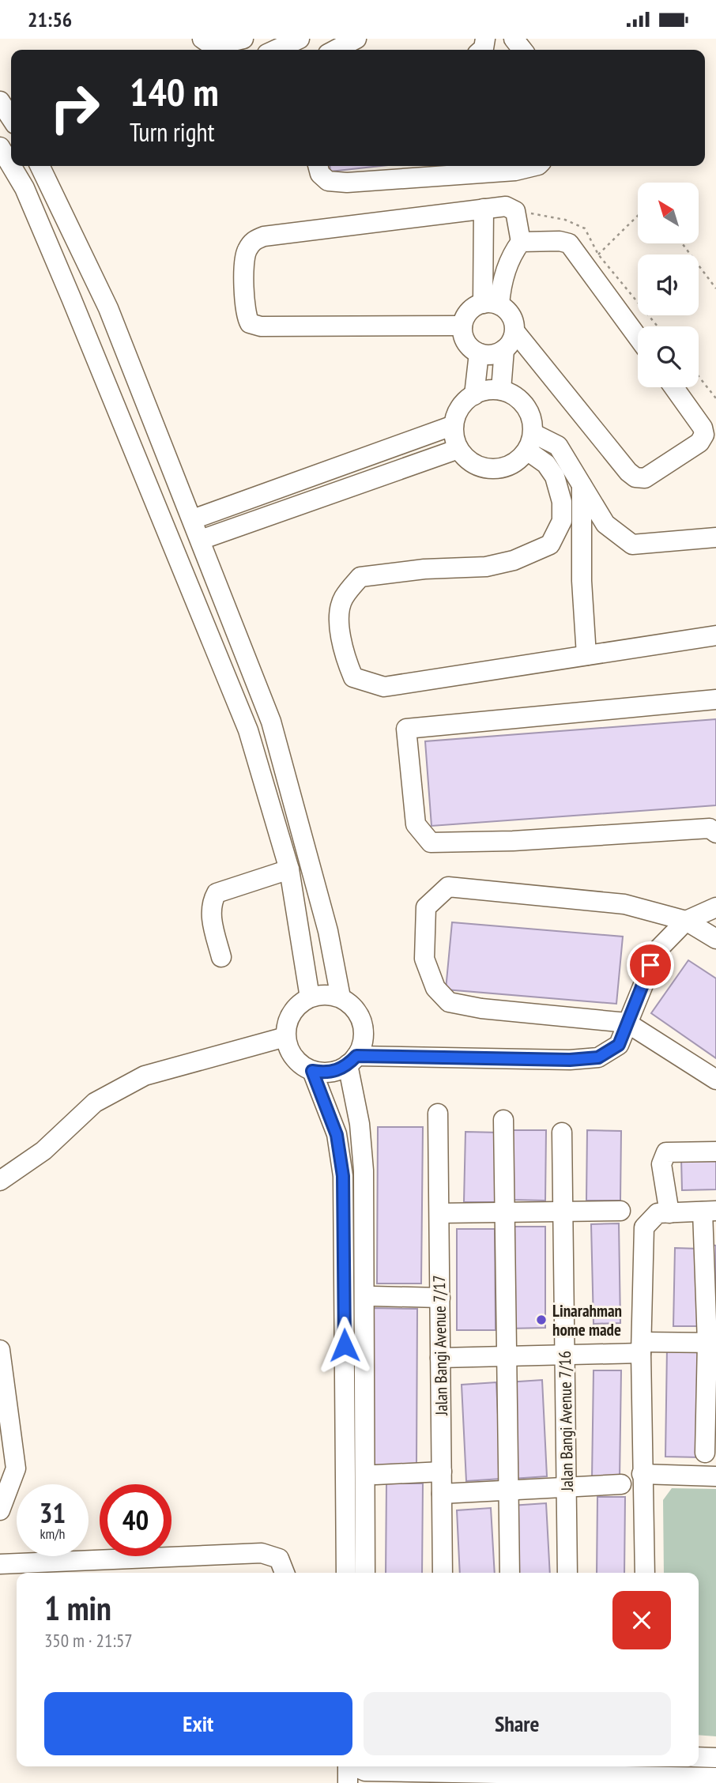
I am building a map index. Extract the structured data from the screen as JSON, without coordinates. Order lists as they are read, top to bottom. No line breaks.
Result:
{"streets":{"street":["Jalan Bangi Avenue 7/17","Jalan Bangi Avenue 7/16"]},"places":["Linarahman home made"],"north":"top left","page":{"status":"21:56","turn":["140 m","Turn right"],"speed":"31 km/h","limit":"40","heading":["1 min","350 m · 21:57"],"buttons":["Exit","Share"]}}
